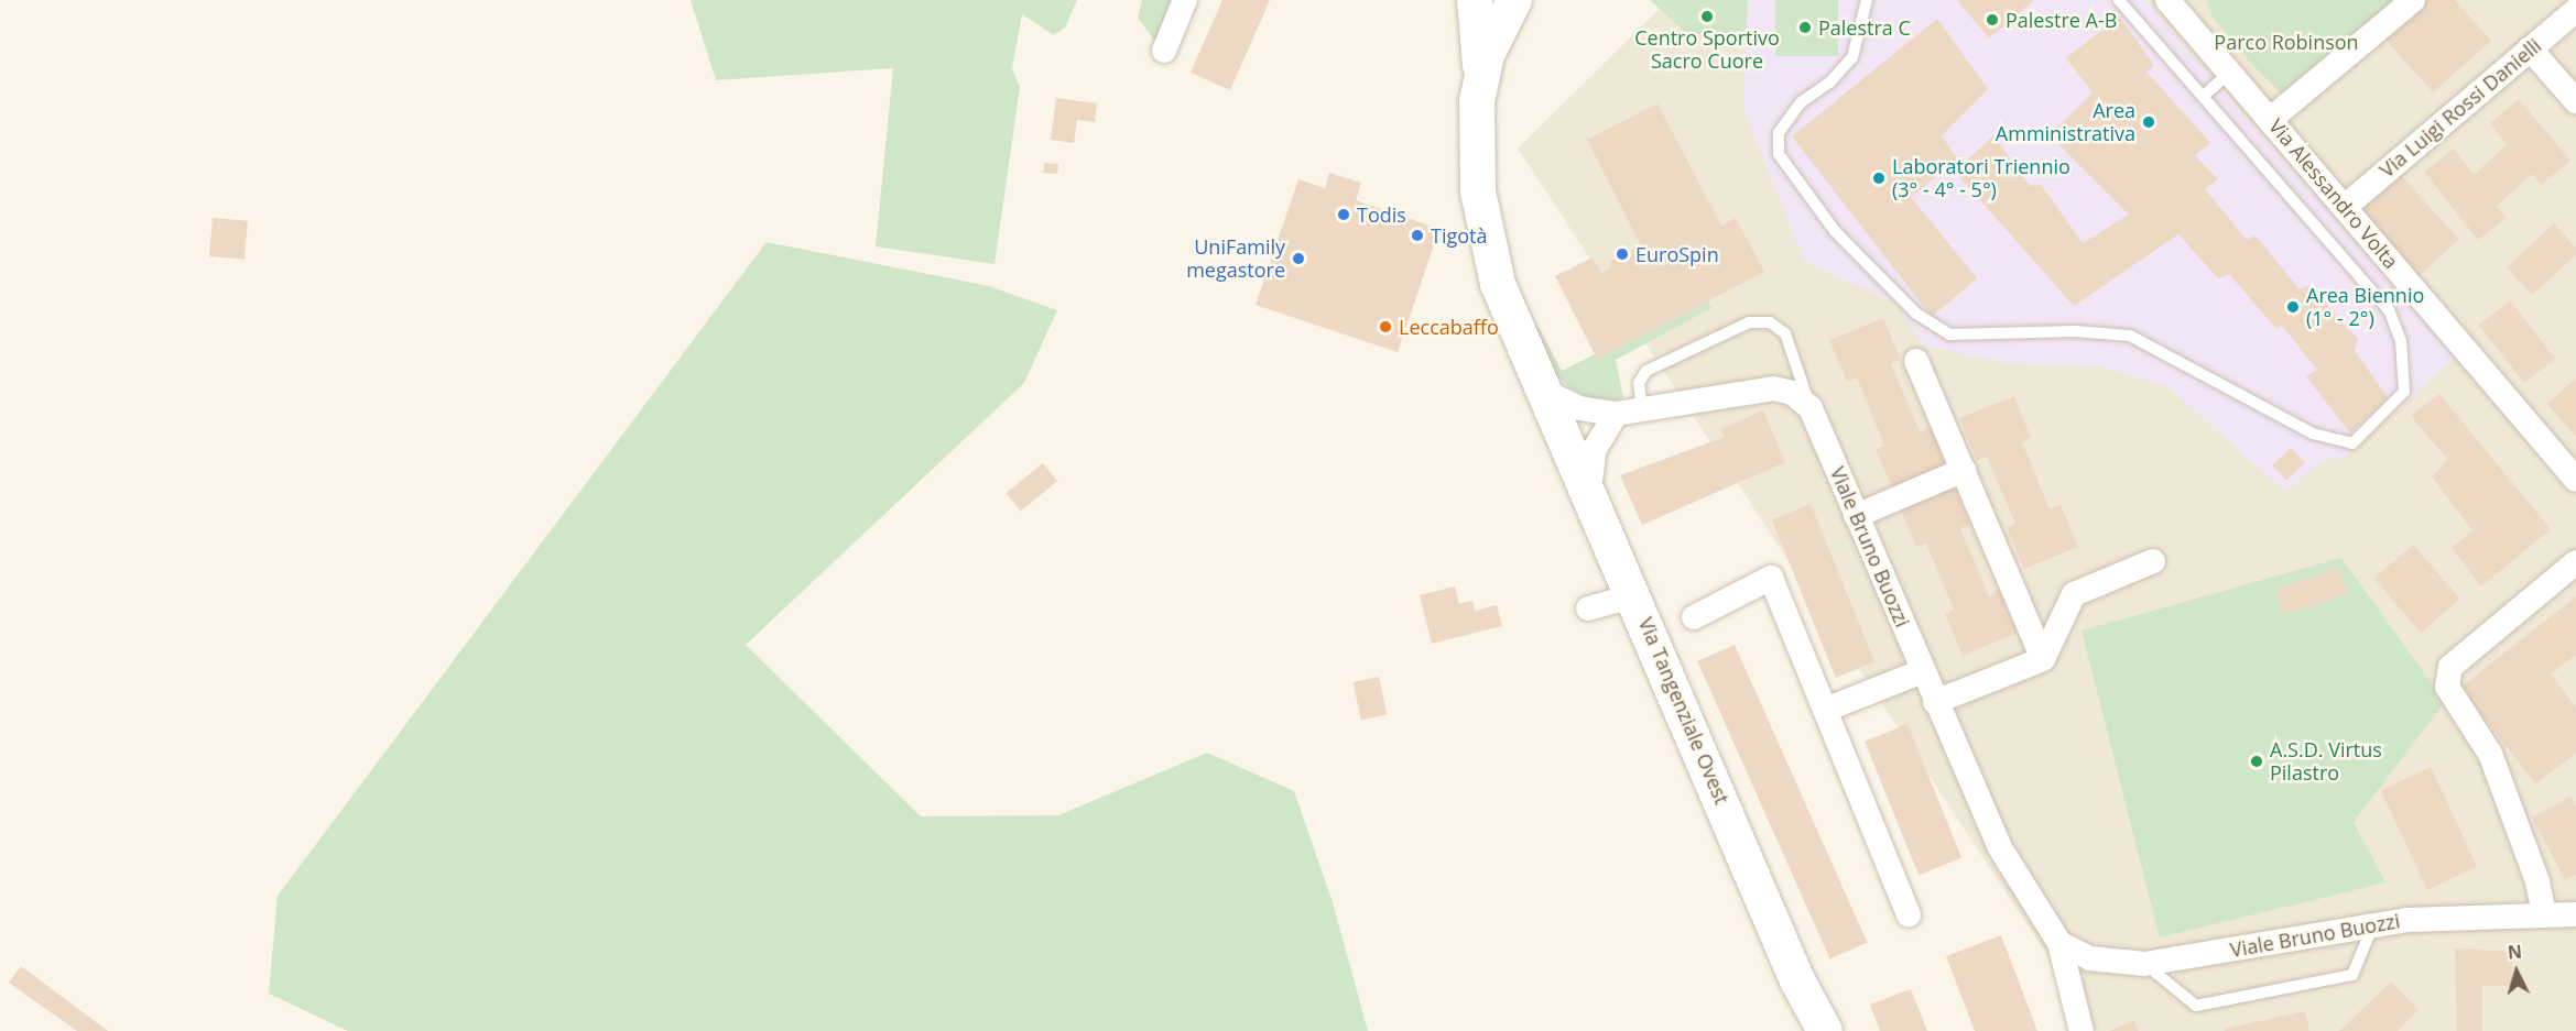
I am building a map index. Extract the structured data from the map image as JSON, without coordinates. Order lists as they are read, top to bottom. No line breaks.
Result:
{"streets":{"main road":["Via Tangenziale Ovest"],"street":["Via Luigi Rossi Danielli","Via Alessandro Volta","Viale Bruno Buozzi"]},"crossings":[["Via Luigi Rossi Danielli","Via Alessandro Volta"]],"parks":["Parco Robinson"],"places":["Centro Sportivo Sacro Cuore","Palestre A-B","Palestra C","Area Amministrativa","Laboratori Triennio (3° - 4° - 5°)","Todis","Tigotà","EuroSpin","UniFamily megastore","Area Biennio (1° - 2°)","Leccabaffo","A.S.D. Virtus Pilastro"],"north":"top"}
